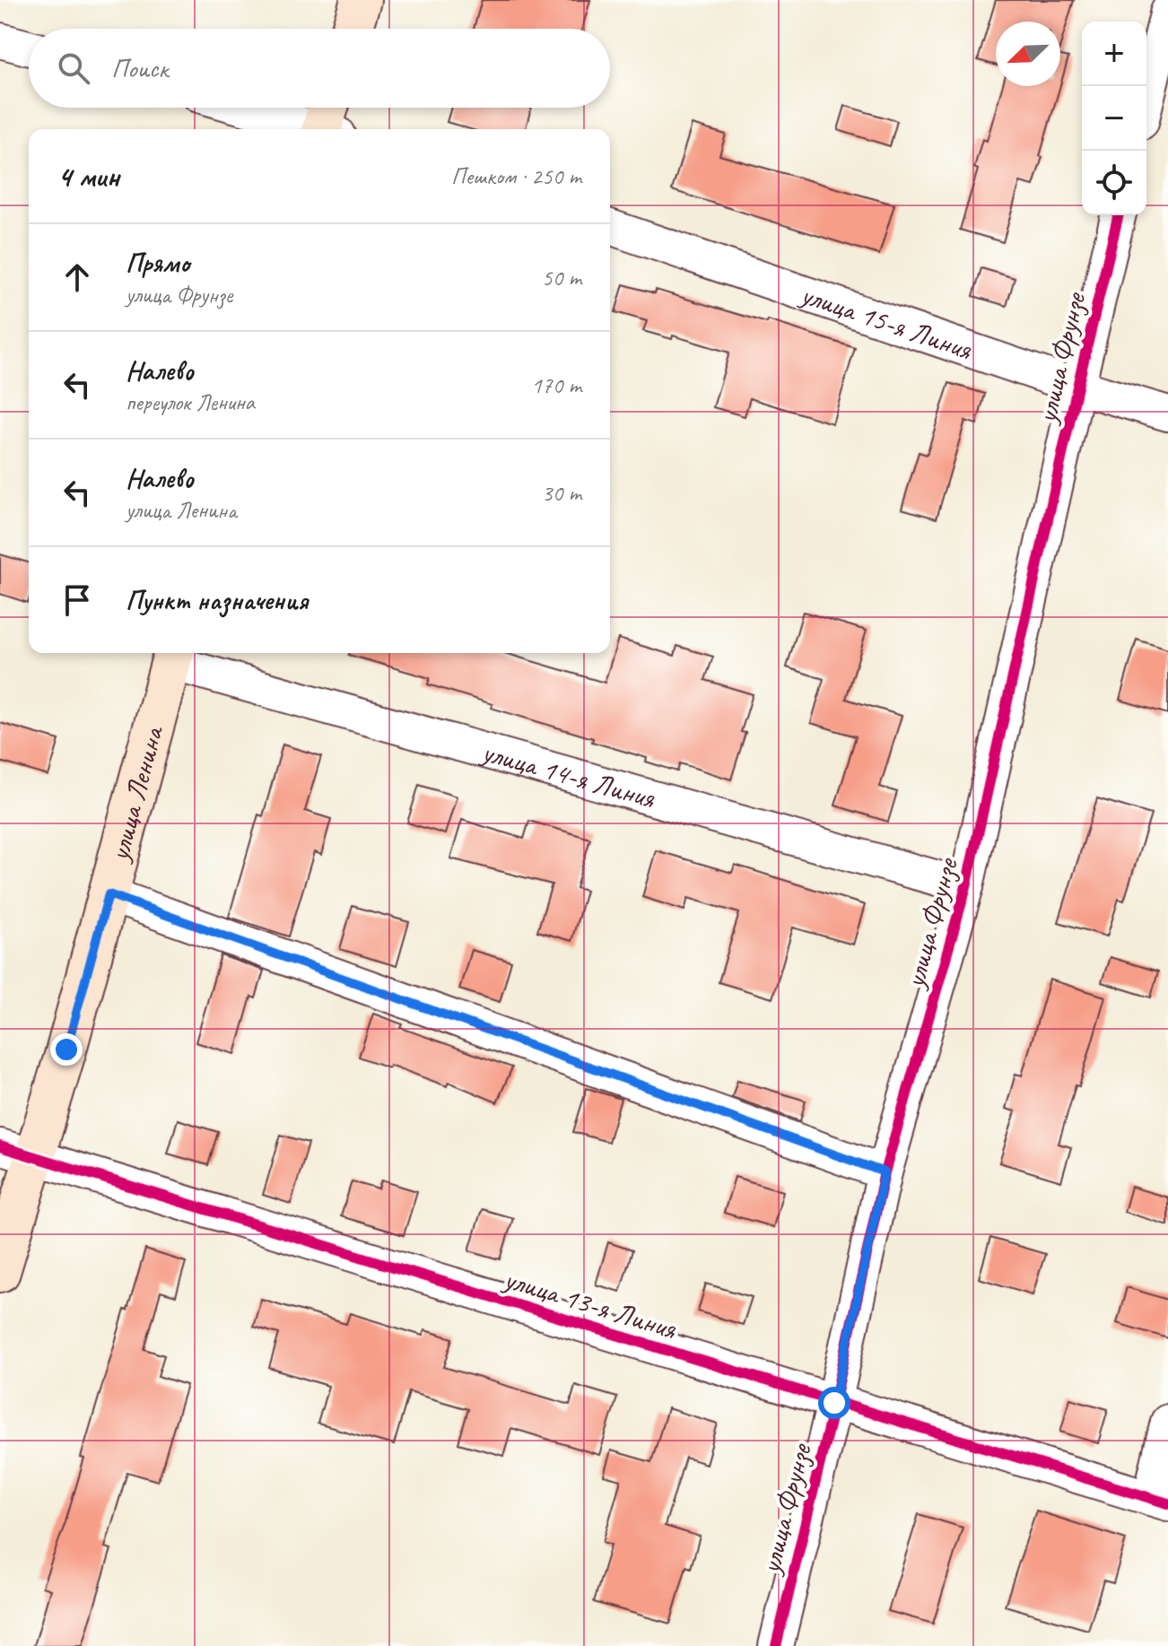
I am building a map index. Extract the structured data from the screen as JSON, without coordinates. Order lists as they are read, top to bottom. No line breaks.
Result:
{"streets":{"main road":["улица Ленина"],"street":["улица 15-я Линия","улица Фрунзе","улица 14-я Линия","улица 13-я Линия"]},"crossings":[["улица 15-я Линия","улица Фрунзе"],["улица Фрунзе","улица 14-я Линия"],["улица Фрунзе","улица 13-я Линия"],["улица 14-я Линия","улица Ленина"],["улица Ленина","улица 13-я Линия"]],"north":"bottom left","page":{"map_buttons":["+","−"],"search":"Поиск","heading":["4 мин","Пешком · 250 m"],"list":[["Прямо","улица Фрунзе","50 m"],["Налево","переулок Ленина","170 m"],["Налево","улица Ленина","30 m"],"Пункт назначения"]}}
